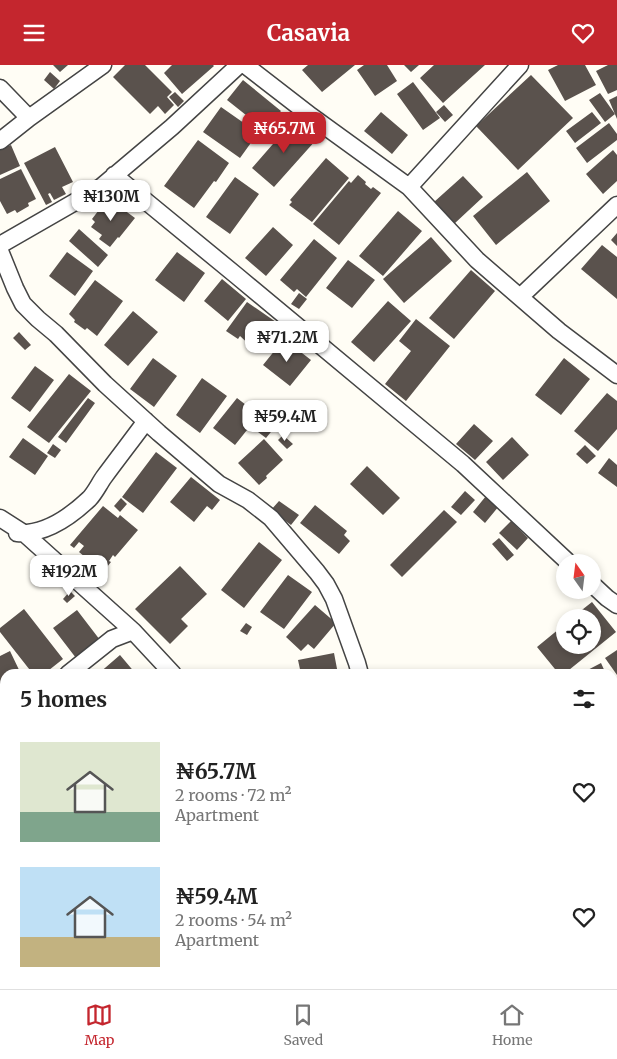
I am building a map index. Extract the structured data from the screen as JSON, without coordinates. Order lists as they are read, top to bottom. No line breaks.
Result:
{"north":"top","page":{"header":"Casavia","price":["₦65.7M","₦130M","₦71.2M","₦59.4M","₦192M"],"heading":"5 homes","list":[{"name":"₦65.7M","note":"2 rooms · 72 m² · Apartment"},{"name":"₦59.4M","note":"2 rooms · 54 m² · Apartment"}],"tabs":["Map","Saved","Home"]}}
